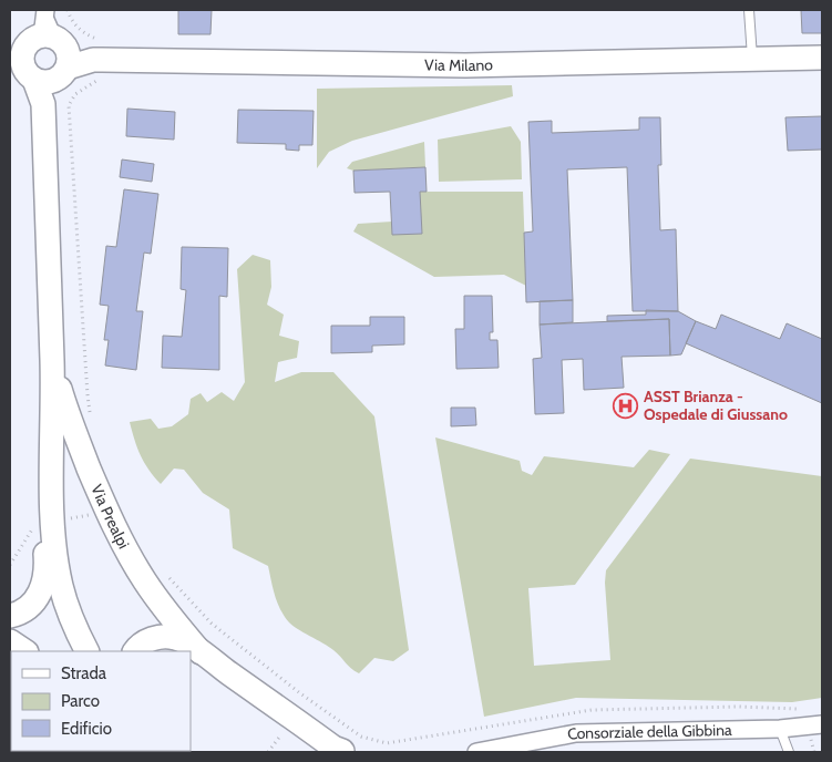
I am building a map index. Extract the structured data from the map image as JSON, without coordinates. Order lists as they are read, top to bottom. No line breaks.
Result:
{"streets":{"street":["Via Milano","Via Prealpi","Consorziale della Gibbina"]},"crossings":[["Via Milano","Via Prealpi"]],"places":{"hospital":["ASST Brianza - Ospedale di Giussano"]},"legend":["Strada","Parco","Edificio"]}
